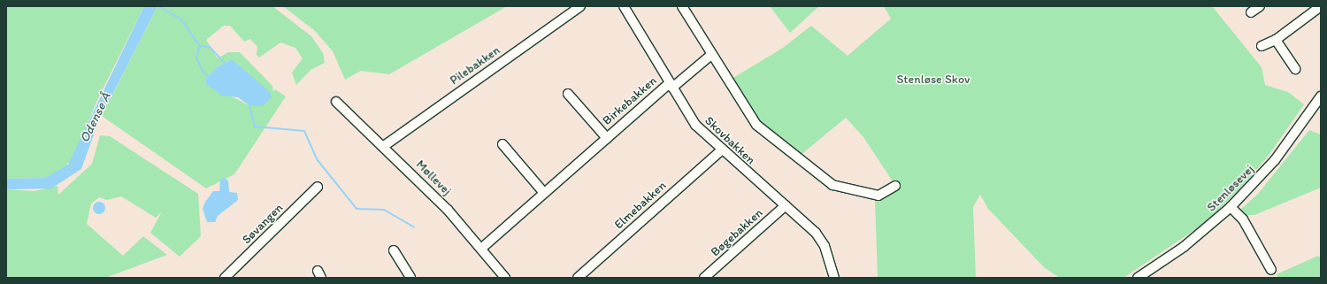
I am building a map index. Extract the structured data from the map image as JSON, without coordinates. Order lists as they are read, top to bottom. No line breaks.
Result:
{"streets":{"street":["Pilebakken","Birkebakken","Skovbakken","Møllevej","Stenløsevej","Elmebakken","Søvangen","Bøgebakken"]},"crossings":[["Pilebakken","Møllevej"],["Birkebakken","Skovbakken"],["Birkebakken","Møllevej"],["Skovbakken","Elmebakken"],["Skovbakken","Bøgebakken"]],"water":["Odense Å"],"parks":["Stenløse Skov"]}
